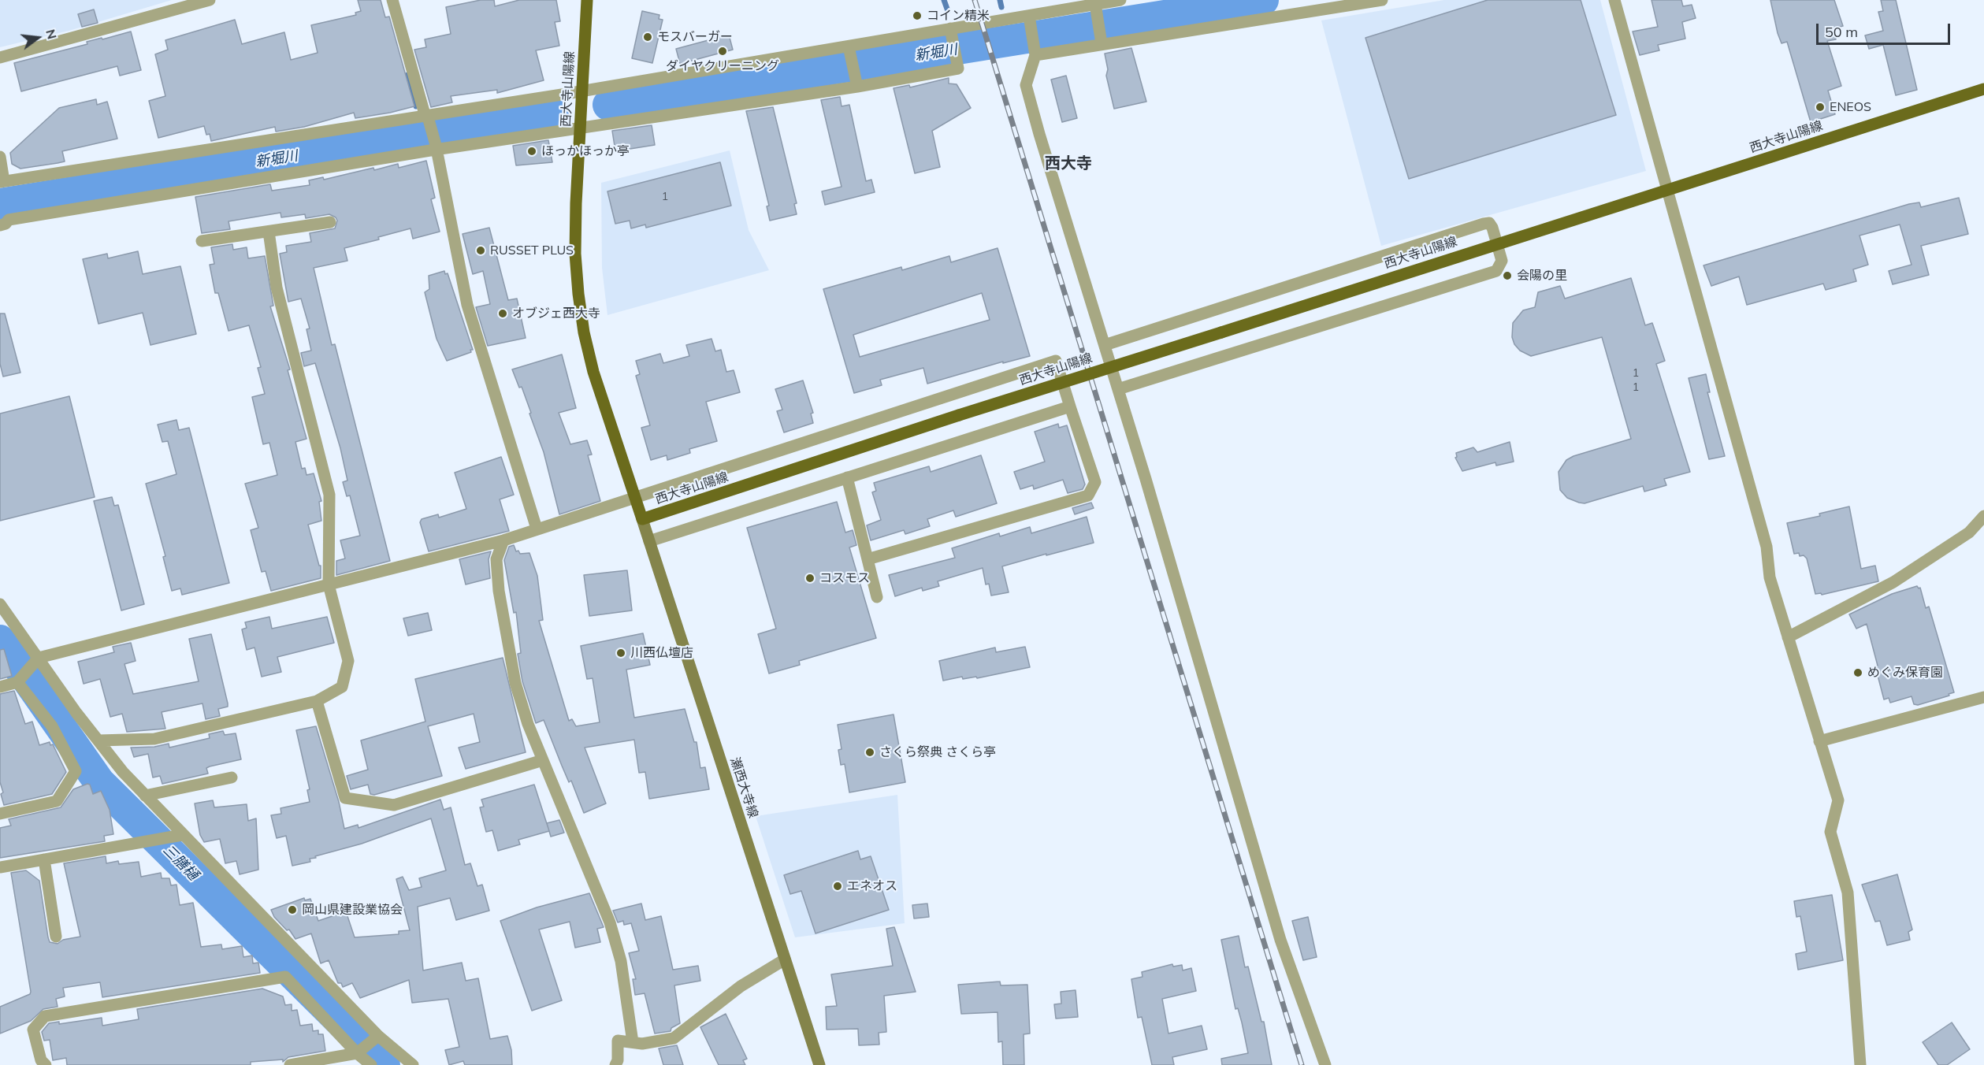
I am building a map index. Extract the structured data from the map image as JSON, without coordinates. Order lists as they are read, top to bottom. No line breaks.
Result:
{"streets":{"main road":["西大寺山陽線","瀬西大寺線"]},"crossings":[["西大寺山陽線","瀬西大寺線"]],"districts":["西大寺"],"water":["新堀川","三膳樋"],"places":["コイン精米","モスバーガー","ダイヤクリーニング","ENEOS","ほっかほっか亭","RUSSET PLUS","会陽の里","オブジェ西大寺","コスモス","川西仏壇店","めぐみ保育園","さくら祭典 さくら亭","エネオス","岡山県建設業協会"],"house_numbers":["1","1","1"],"scale_bar":"50 m","north":"right"}
